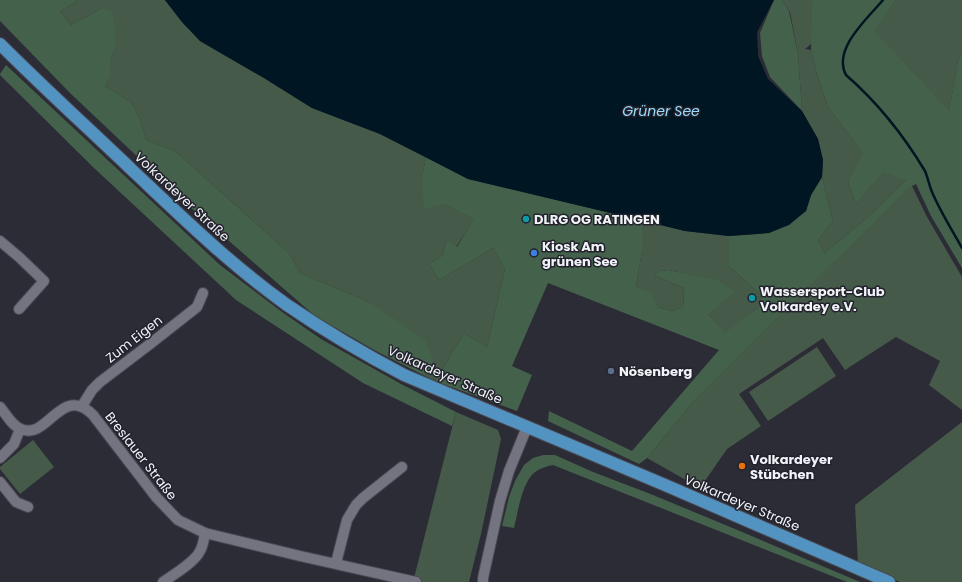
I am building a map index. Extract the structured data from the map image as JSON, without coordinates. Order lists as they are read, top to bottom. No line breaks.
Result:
{"streets":{"main road":["Volkardeyer Straße"],"street":["Zum Eigen","Breslauer Straße"]},"crossings":[["Zum Eigen","Breslauer Straße"]],"water":["Grüner See"],"places":["DLRG OG RATINGEN","Kiosk Am grünen See","Wassersport-Club Volkardey e.V.","Nösenberg","Volkardeyer Stübchen"]}
